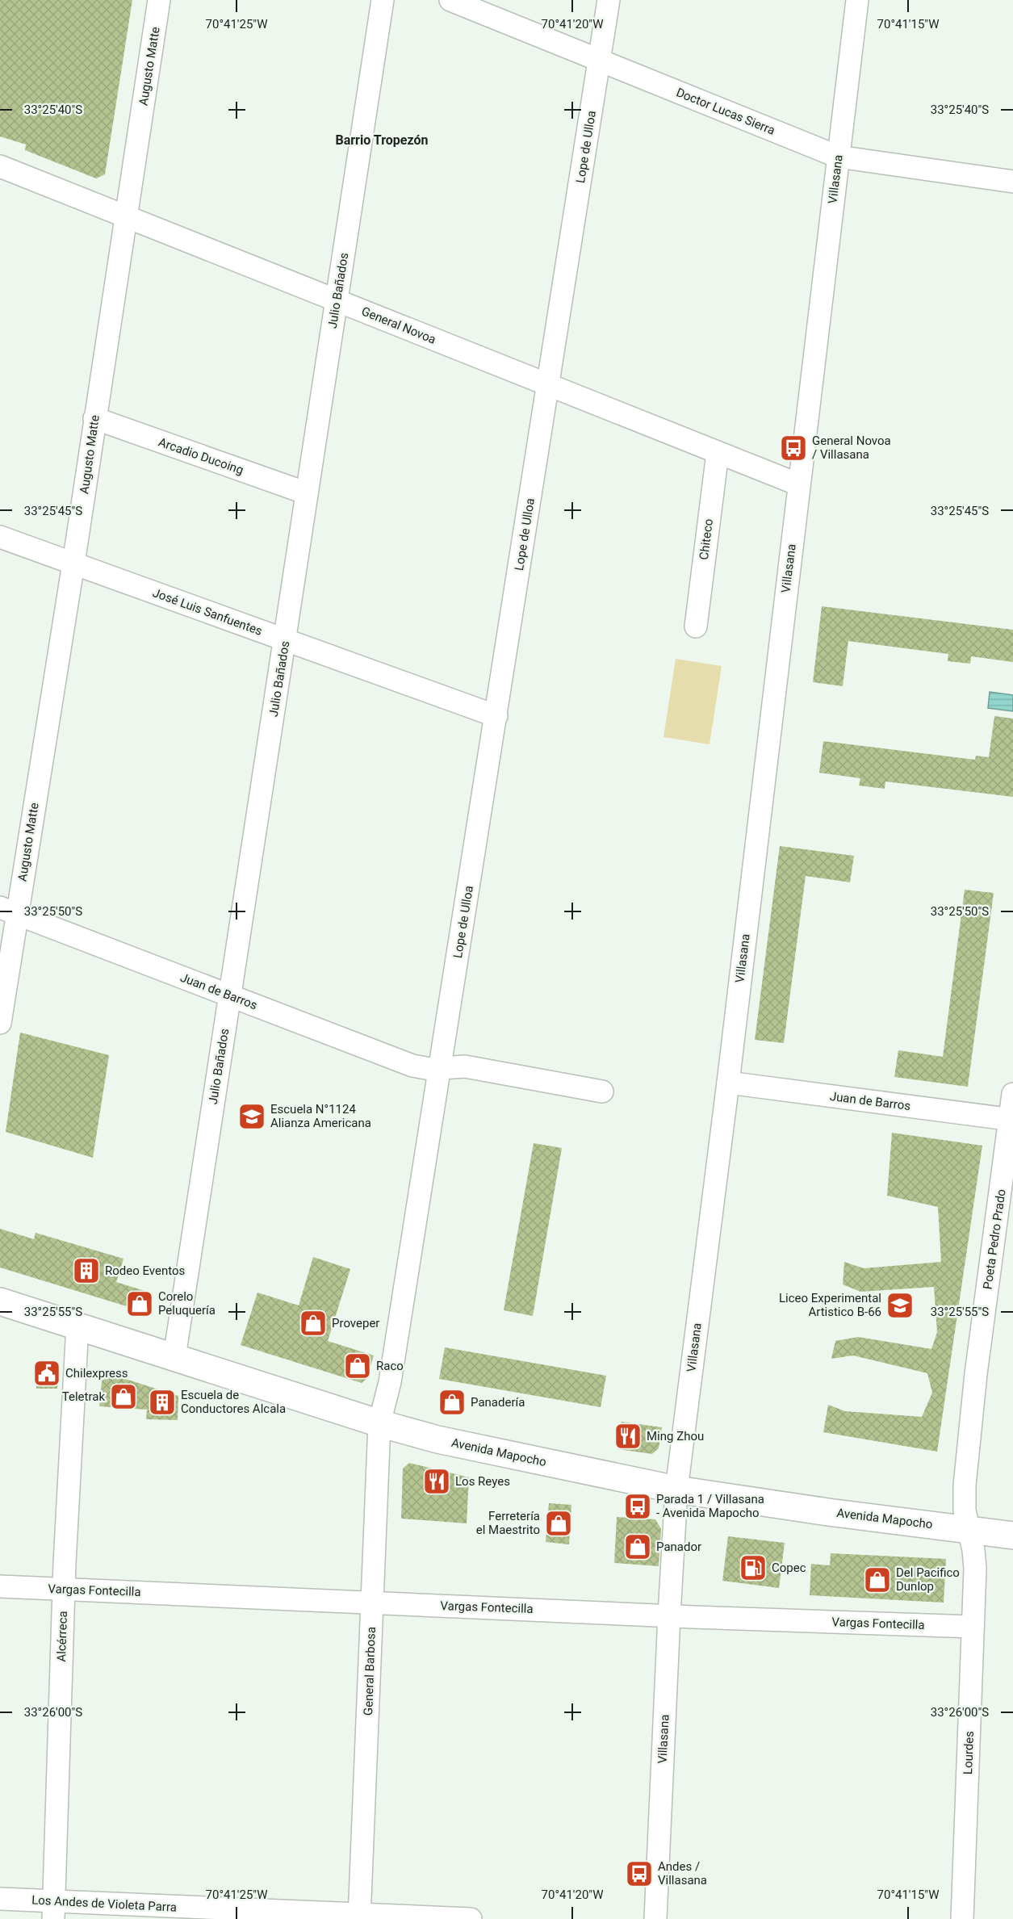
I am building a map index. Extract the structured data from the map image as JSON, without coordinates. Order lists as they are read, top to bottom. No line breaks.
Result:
{"streets":{"main road":["Avenida Mapocho"],"street":["Augusto Matte","Doctor Lucas Sierra","Lope de Ulloa","Villasana","Julio Bañados","General Novoa","Arcadio Ducoing","Chiteco","José Luis Sanfuentes","Juan de Barros","Poeta Pedro Prado","Vargas Fontecilla","Alcérreca","General Barbosa","Lourdes","Los Andes de Violeta Parra"]},"crossings":[["Augusto Matte","General Novoa"],["Augusto Matte","Arcadio Ducoing"],["Augusto Matte","José Luis Sanfuentes"],["Augusto Matte","Juan de Barros"],["Doctor Lucas Sierra","Lope de Ulloa"],["Doctor Lucas Sierra","Villasana"],["Lope de Ulloa","General Novoa"],["Lope de Ulloa","José Luis Sanfuentes"],["Lope de Ulloa","Juan de Barros"],["Lope de Ulloa","Avenida Mapocho"],["Lope de Ulloa","General Barbosa"],["Villasana","General Novoa"],["Villasana","Juan de Barros"],["Villasana","Avenida Mapocho"],["Villasana","Vargas Fontecilla"],["Julio Bañados","General Novoa"],["Julio Bañados","Arcadio Ducoing"],["Julio Bañados","José Luis Sanfuentes"],["Julio Bañados","Juan de Barros"],["Julio Bañados","Avenida Mapocho"],["General Novoa","Chiteco"],["Juan de Barros","Poeta Pedro Prado"],["Poeta Pedro Prado","Avenida Mapocho"],["Poeta Pedro Prado","Lourdes"],["Avenida Mapocho","Alcérreca"],["Avenida Mapocho","General Barbosa"],["Avenida Mapocho","Lourdes"],["Vargas Fontecilla","Alcérreca"],["Vargas Fontecilla","General Barbosa"],["Vargas Fontecilla","Lourdes"],["Alcérreca","Los Andes de Violeta Parra"],["General Barbosa","Los Andes de Violeta Parra"]],"districts":["Barrio Tropezón"],"places":{"bus stop":["General Novoa / Villasana","Parada 1 / Villasana - Avenida Mapocho","Andes / Villasana"],"school or university":["Escuela N°1124 Alianza Americana","Liceo Experimental Artistico B-66"],"building":["Rodeo Eventos","Escuela de Conductores Alcala"],"shop":["Corelo Peluquería","Proveper","Raco","Teletrak","Panadería","Ferretería el Maestrito","Panador","Del Pacifico Dunlop"],"public building":["Chilexpress"],"restaurant":["Ming Zhou","Los Reyes"],"fuel station":["Copec"]},"coordinates":["70°41'25\"W","70°41'20\"W","70°41'15\"W","33°25'40\"S","33°25'45\"S","33°25'50\"S","33°25'55\"S","33°26'00\"S"]}
